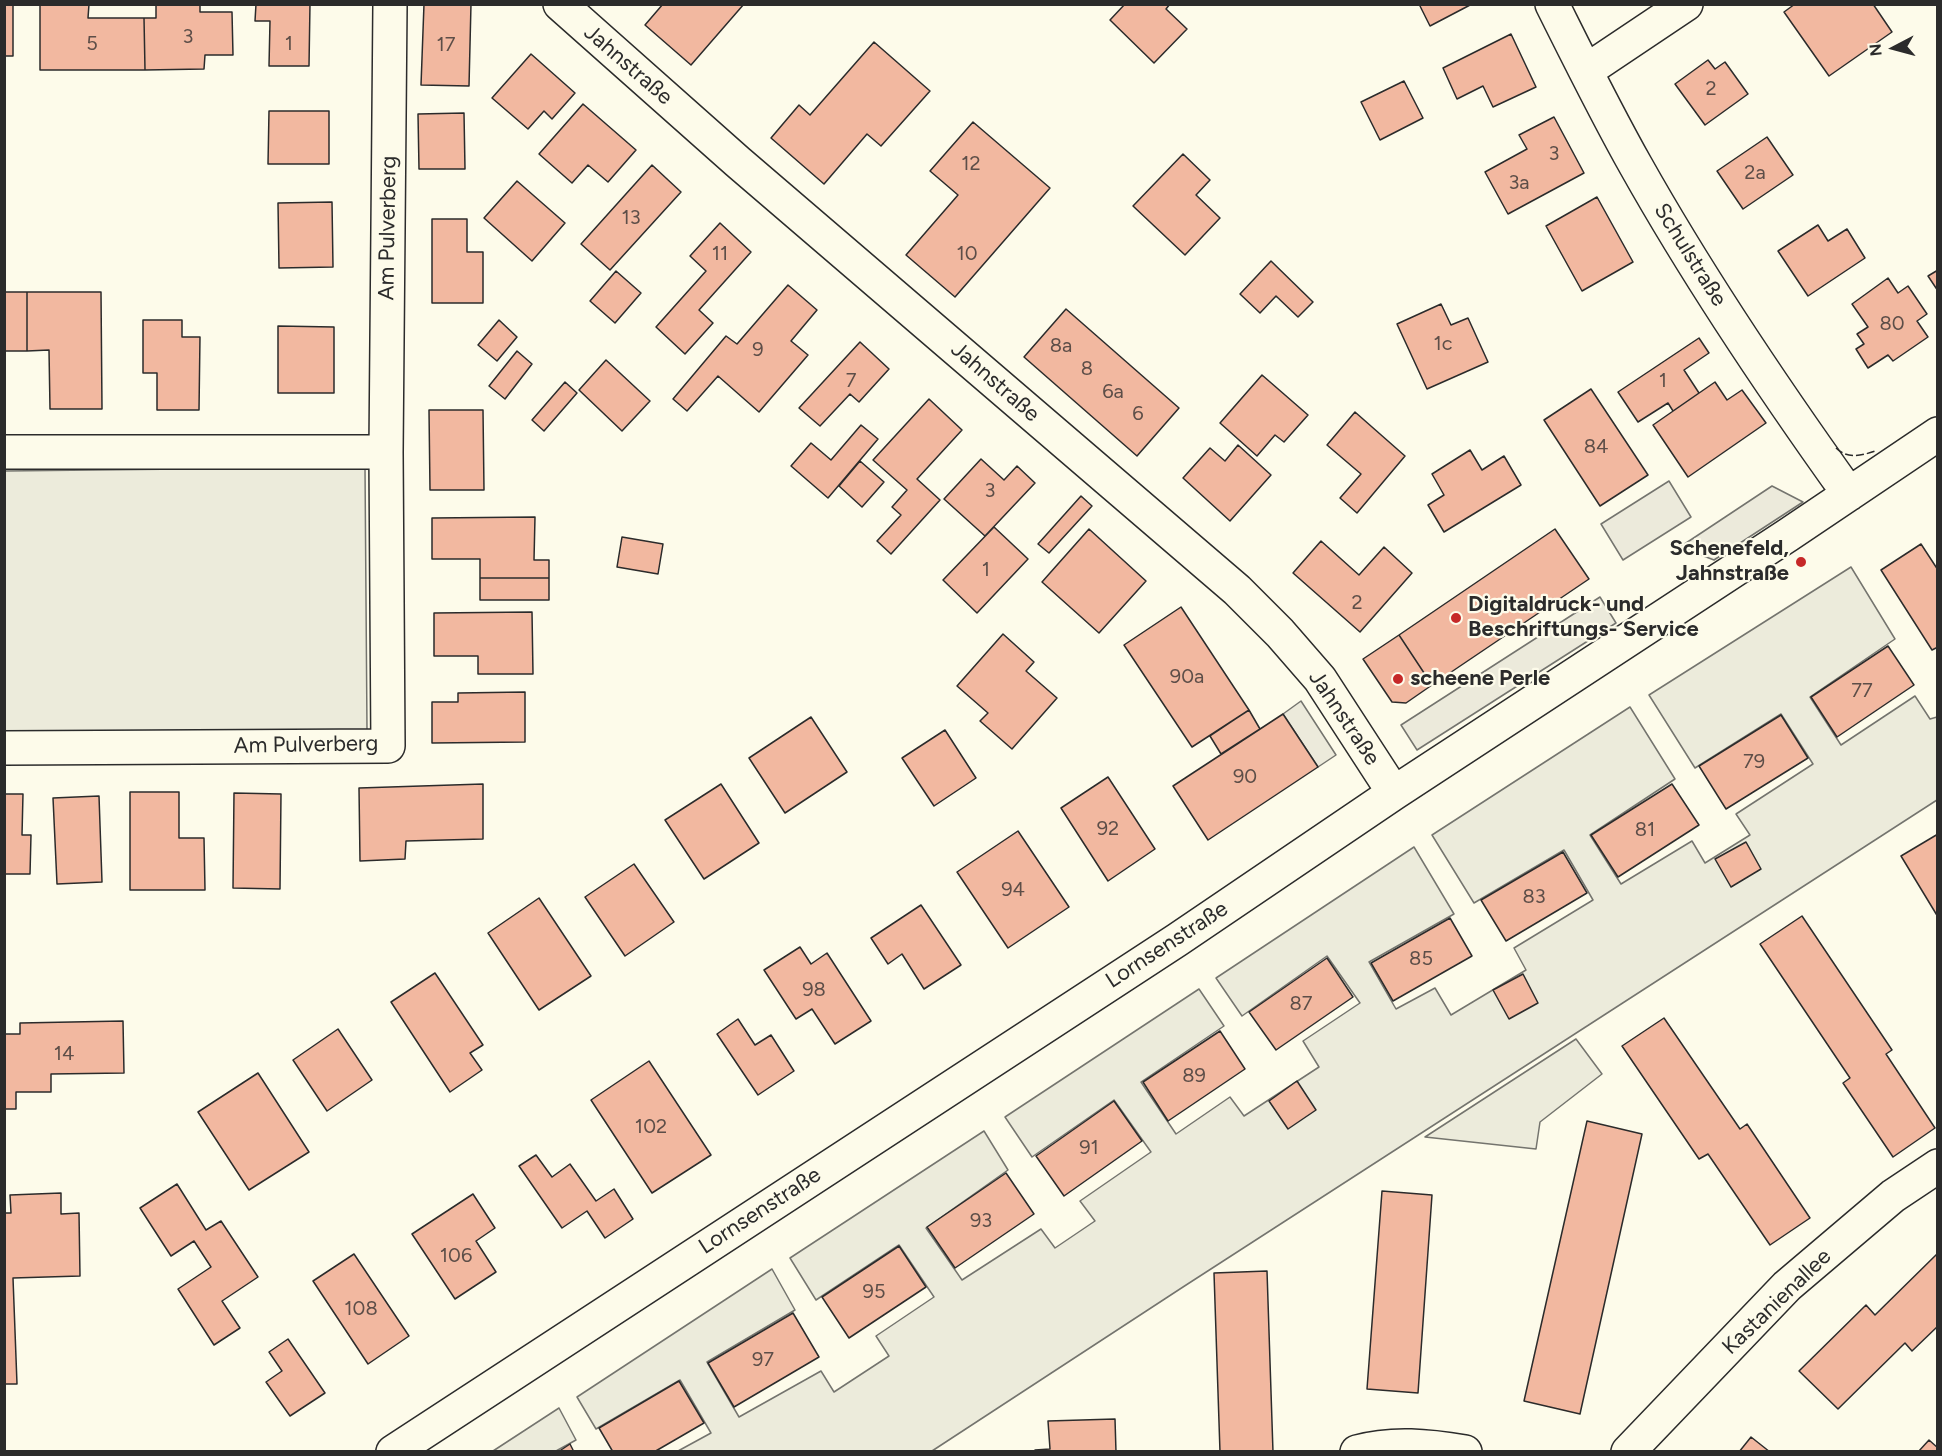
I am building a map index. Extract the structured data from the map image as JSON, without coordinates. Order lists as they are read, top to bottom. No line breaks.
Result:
{"streets":{"street":["Jahnstraße","Am Pulverberg","Schulstraße","Lornsenstraße","Kastanienallee"]},"crossings":[["Jahnstraße","Lornsenstraße"],["Schulstraße","Lornsenstraße"]],"places":["Schenefeld, Jahnstraße","Digitaldruck- und Beschriftungs- Service","scheene Perle"],"house_numbers":["3","5","1","17","2","3","12","2a","3a","13","11","10","80","1c","8a","9","8","7","1","6a","6","84","3","1","2","90a","77","79","90","92","81","94","83","85","98","87","14","89","102","91","93","106","95","108","97"],"north":"left"}
